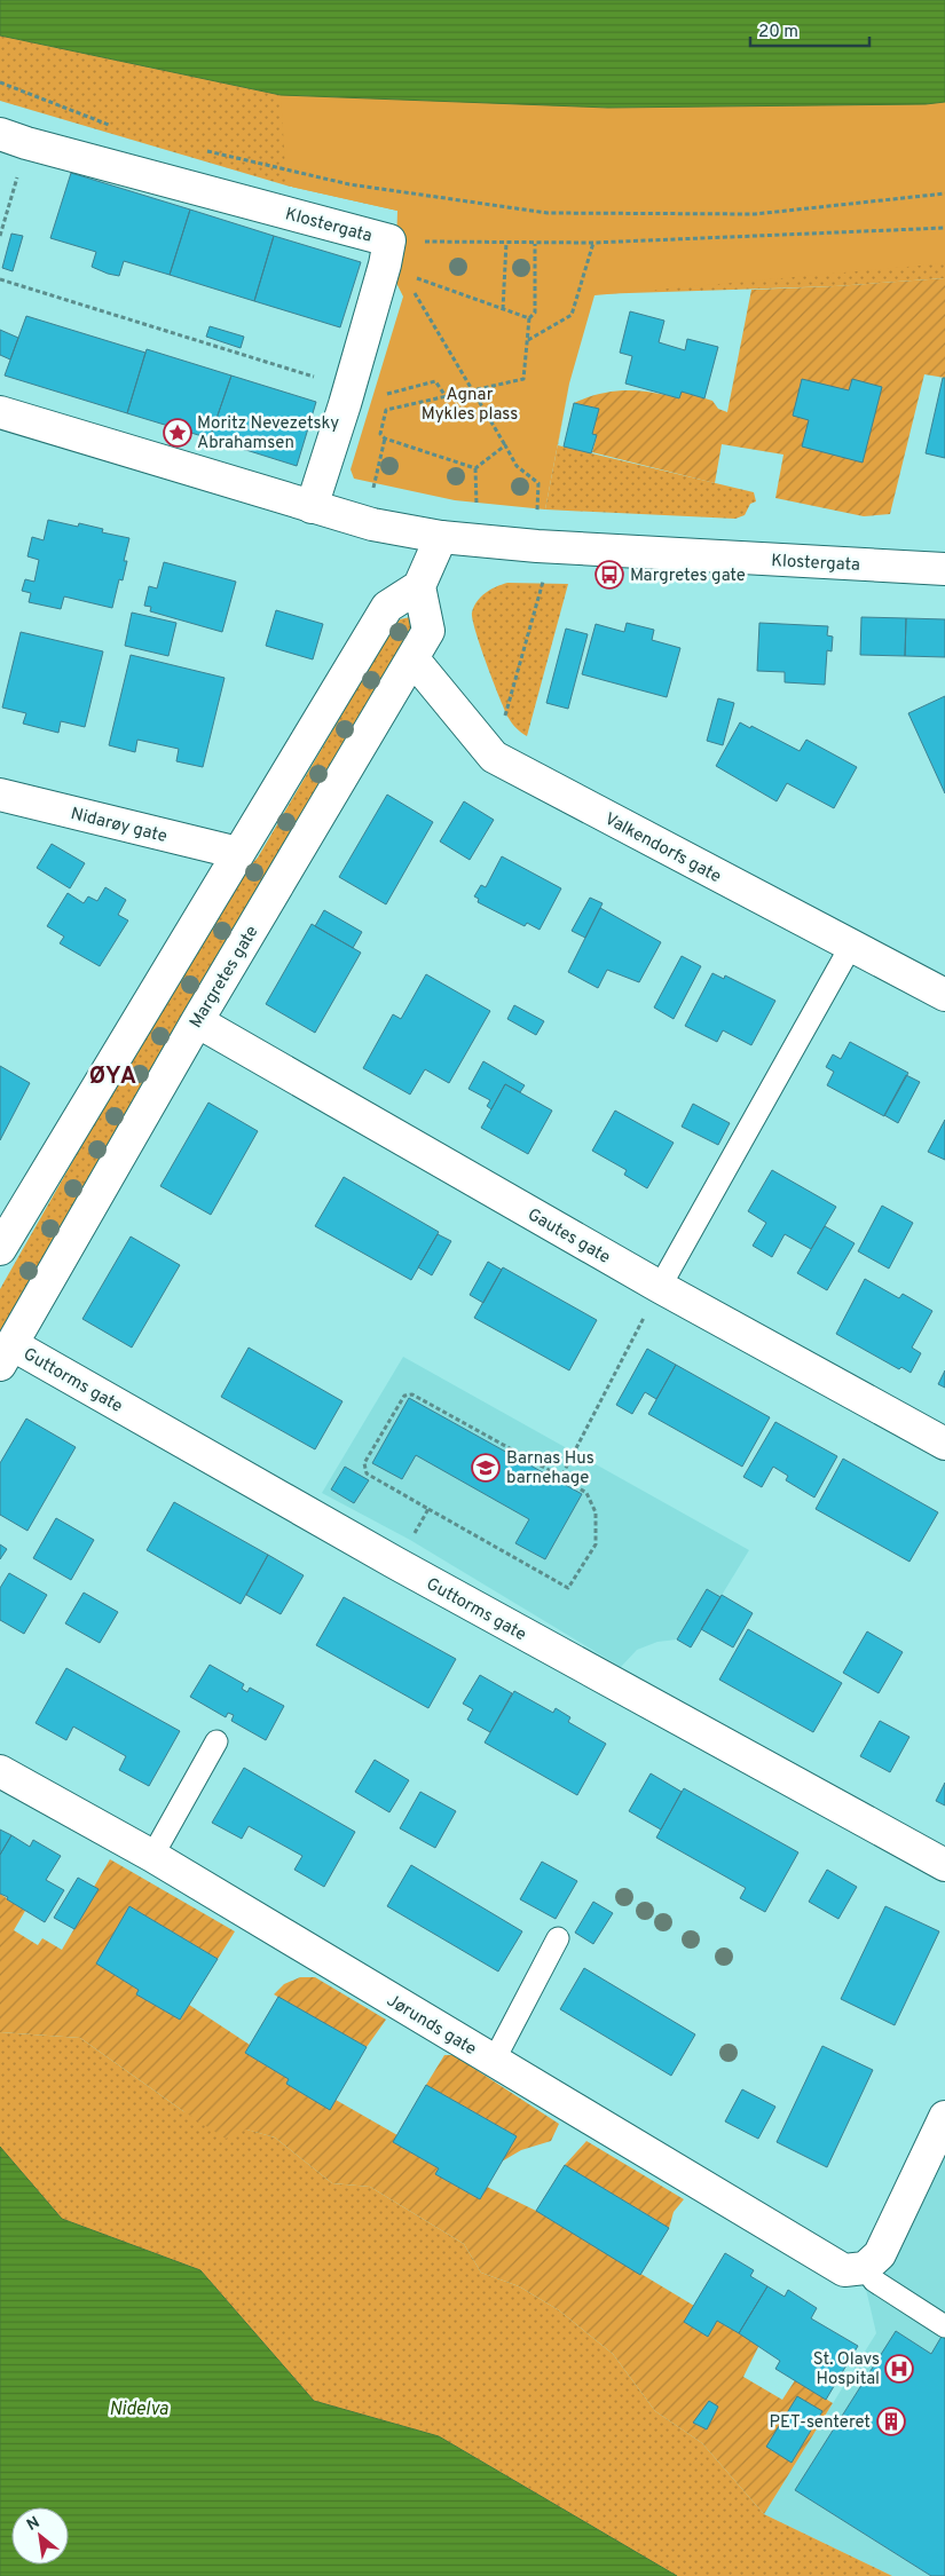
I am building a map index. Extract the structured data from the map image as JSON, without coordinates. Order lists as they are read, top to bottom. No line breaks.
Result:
{"streets":{"street":["Klostergata","Nidarøy gate","Valkendorfs gate","Margretes gate","Gautes gate","Guttorms gate","Jørunds gate"]},"crossings":[["Valkendorfs gate","Margretes gate"],["Margretes gate","Gautes gate"],["Margretes gate","Guttorms gate"]],"districts":["ØYA"],"water":["Nidelva"],"parks":["Agnar Mykles plass"],"places":{"place":["Moritz Nevezetsky Abrahamsen"],"bus stop":["Margretes gate"],"school or university":["Barnas Hus barnehage"],"hospital":["St. Olavs Hospital"],"building":["PET-senteret"]},"scale_bar":"20 m","north":"top left"}
